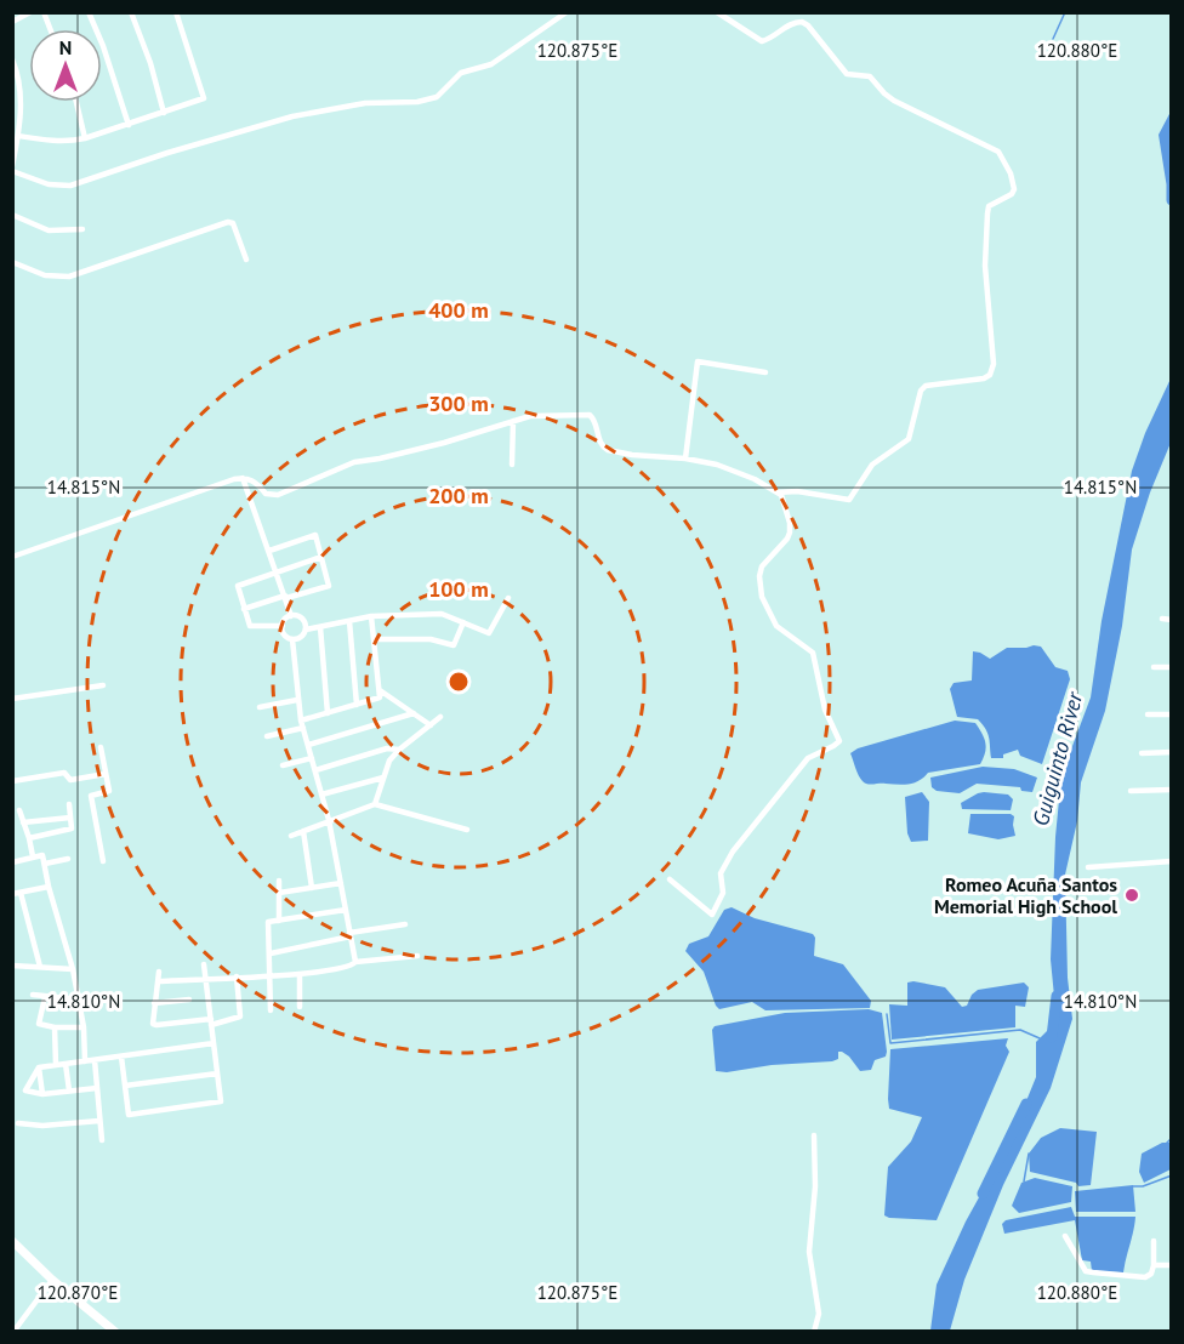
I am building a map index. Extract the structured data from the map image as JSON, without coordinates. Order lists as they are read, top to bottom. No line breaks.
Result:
{"water":["Guiguinto River"],"places":["Romeo Acuña Santos Memorial High School"],"north":"top","coordinates":["120.875°E","120.880°E","14.815°N","14.810°N","120.870°E"],"rings":["400 m","300 m","200 m","100 m"]}
